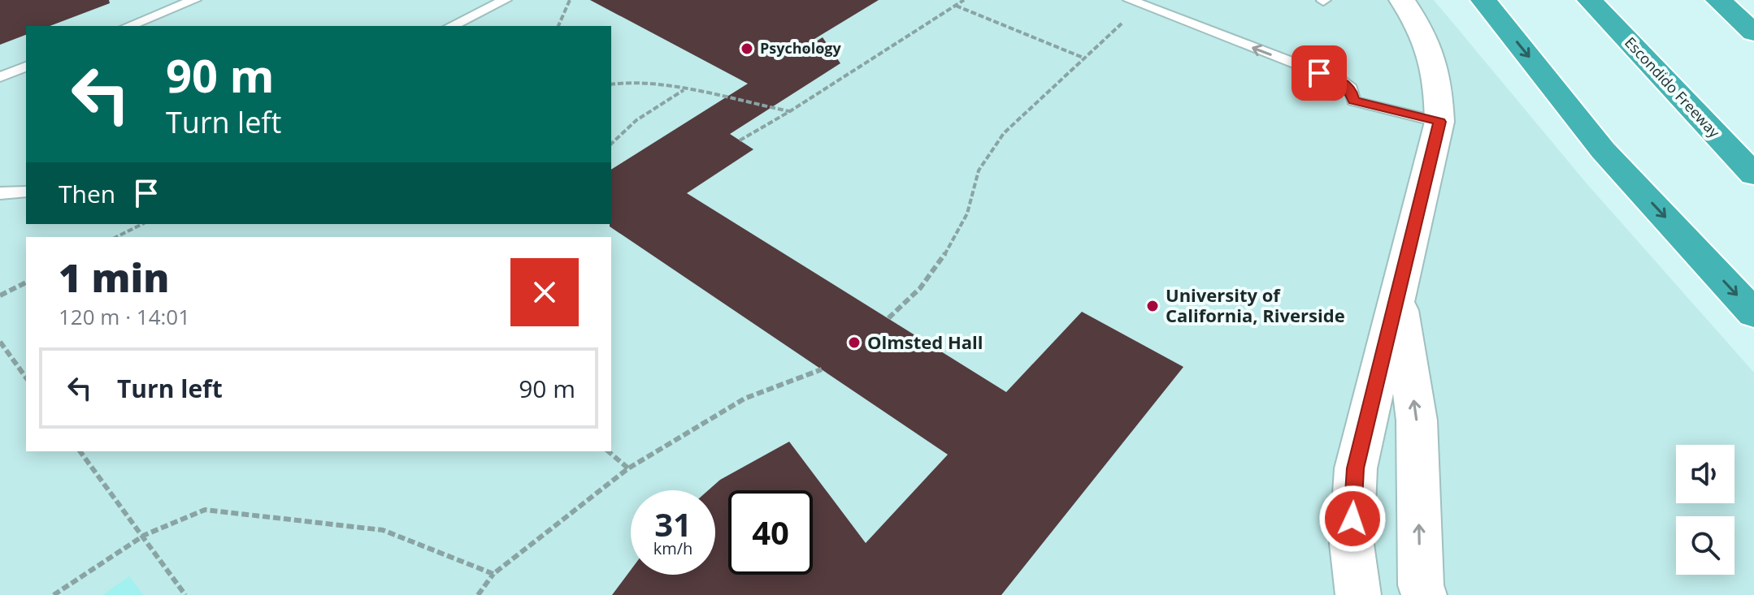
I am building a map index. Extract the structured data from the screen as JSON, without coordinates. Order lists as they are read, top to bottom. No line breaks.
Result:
{"streets":{"highway":["Escondido Freeway"]},"places":["Psychology","University of California, Riverside","Olmsted Hall"],"page":{"turn":["90 m","Turn left"],"then":"Then","heading":["1 min","120 m · 14:01"],"list":[{"name":"Turn left","value":"90 m"}],"speed":"31 km/h","limit":"40"}}
